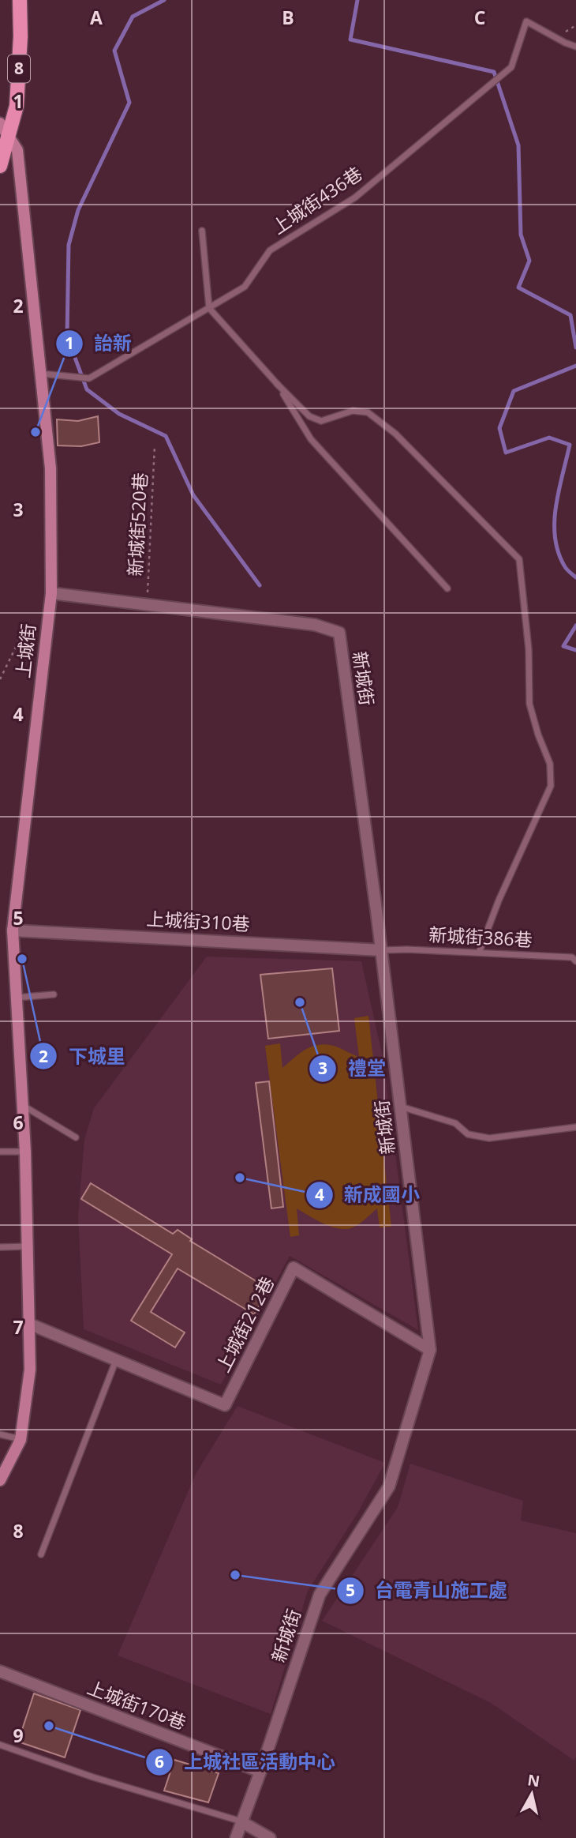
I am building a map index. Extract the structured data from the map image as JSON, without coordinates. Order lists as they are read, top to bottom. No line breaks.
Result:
{"streets":{"main road":["8"],"street":["上城街","新城街","上城街310巷","上城街212巷","上城街170巷"],"lane":["上城街436巷","新城街386巷"],"path":["新城街520巷"]},"crossings":[["8","上城街"],["上城街436巷","上城街"],["新城街520巷","新城街"],["上城街","新城街"],["上城街","上城街310巷"],["上城街","上城街212巷"],["新城街","上城街310巷"],["新城街","新城街386巷"],["新城街","上城街212巷"],["新城街","上城街170巷"],["上城街310巷","新城街386巷"]],"places":["詒新","下城里","禮堂","新成國小","台電青山施工處","上城社區活動中心"],"north":"top","grid":{"columns":["A","B","C"],"rows":["1","2","3","4","5","6","7","8","9"]}}
